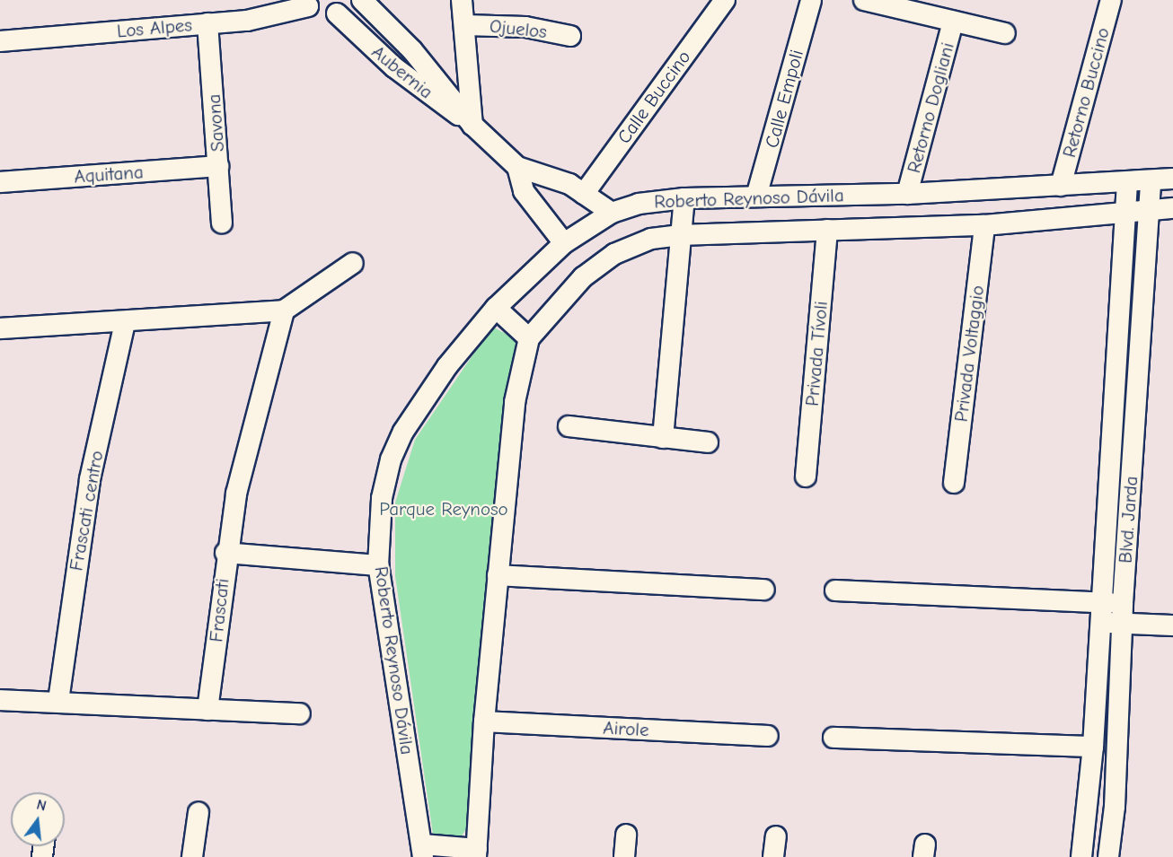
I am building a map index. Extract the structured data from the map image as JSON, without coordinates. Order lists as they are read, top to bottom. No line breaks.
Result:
{"streets":{"street":["Los Alpes","Ojuelos","Aubernia","Retorno Buccino","Calle Buccino","Calle Empoli","Retorno Dogliani","Savona","Aquitana","Roberto Reynoso Dávila","Privada Tívoli","Privada Voltaggio","Frascati centro","Blvd. Jarda","Frascati","Airole"]},"crossings":[["Los Alpes","Savona"],["Aubernia","Calle Buccino"],["Aubernia","Roberto Reynoso Dávila"],["Retorno Buccino","Roberto Reynoso Dávila"],["Calle Empoli","Roberto Reynoso Dávila"],["Retorno Dogliani","Roberto Reynoso Dávila"],["Savona","Aquitana"],["Roberto Reynoso Dávila","Privada Tívoli"],["Roberto Reynoso Dávila","Privada Voltaggio"],["Roberto Reynoso Dávila","Blvd. Jarda"],["Roberto Reynoso Dávila","Airole"]],"parks":["Parque Reynoso"],"north":"top"}
